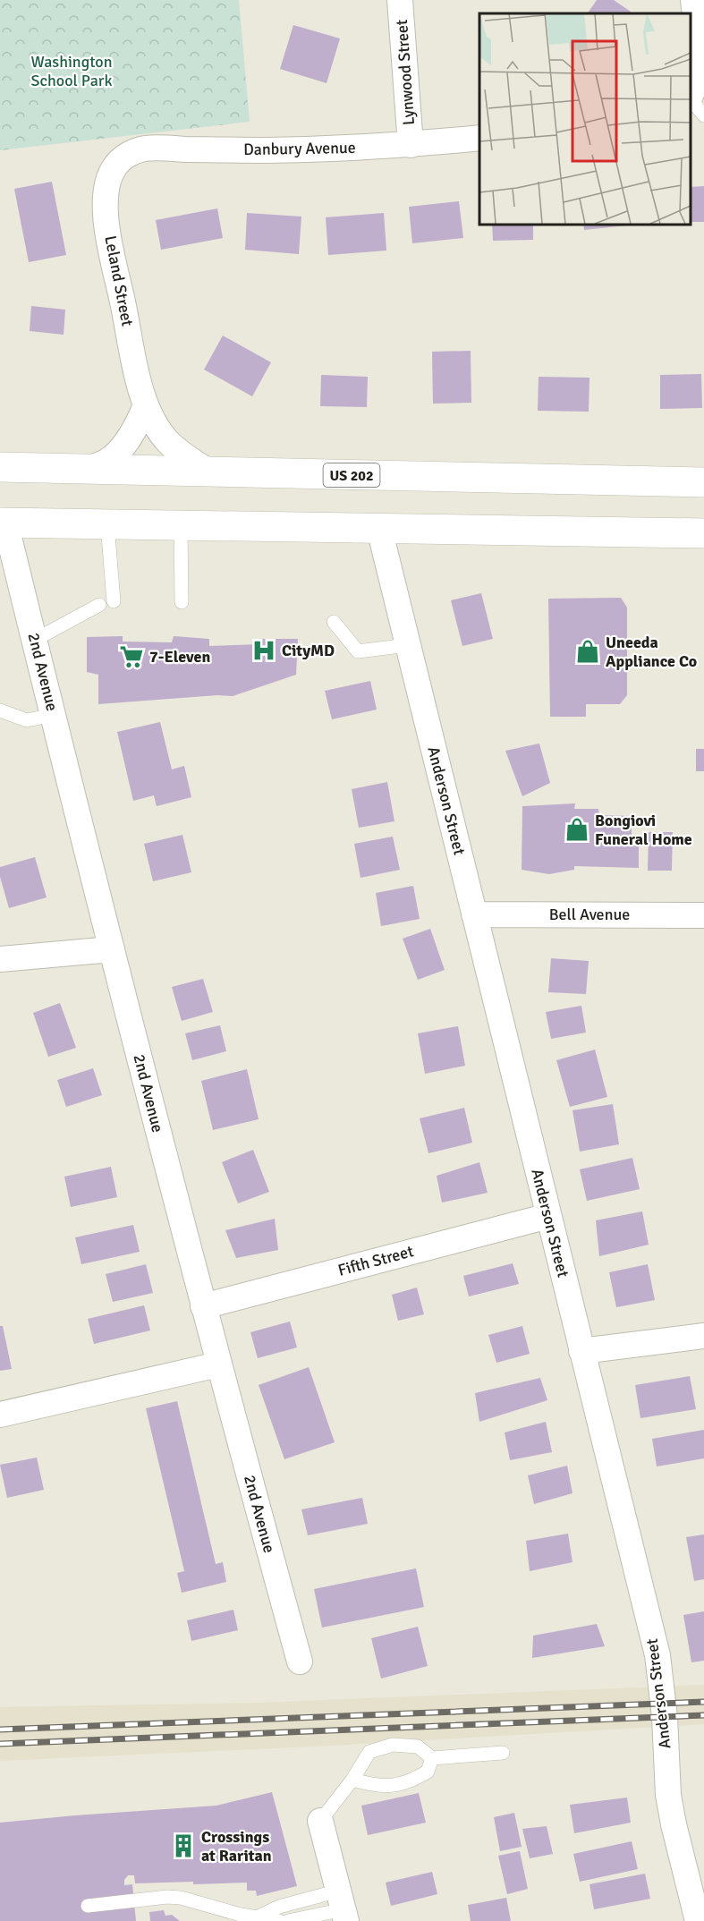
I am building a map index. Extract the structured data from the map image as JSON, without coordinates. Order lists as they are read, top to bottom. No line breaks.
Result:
{"streets":{"highway":["US 202"],"street":["Lynwood Street","Danbury Avenue","Leland Street","2nd Avenue","Anderson Street","Bell Avenue","Fifth Street"]},"crossings":[["Lynwood Street","Danbury Avenue"],["Danbury Avenue","Leland Street"],["Leland Street","US 202"],["2nd Avenue","Fifth Street"],["Anderson Street","Bell Avenue"],["Anderson Street","Fifth Street"]],"parks":["Washington School Park"],"places":{"hospital":["CityMD"],"shop":["Uneeda Appliance Co","Bongiovi Funeral Home"],"supermarket":["7-Eleven"],"building":["Crossings at Raritan"]}}
